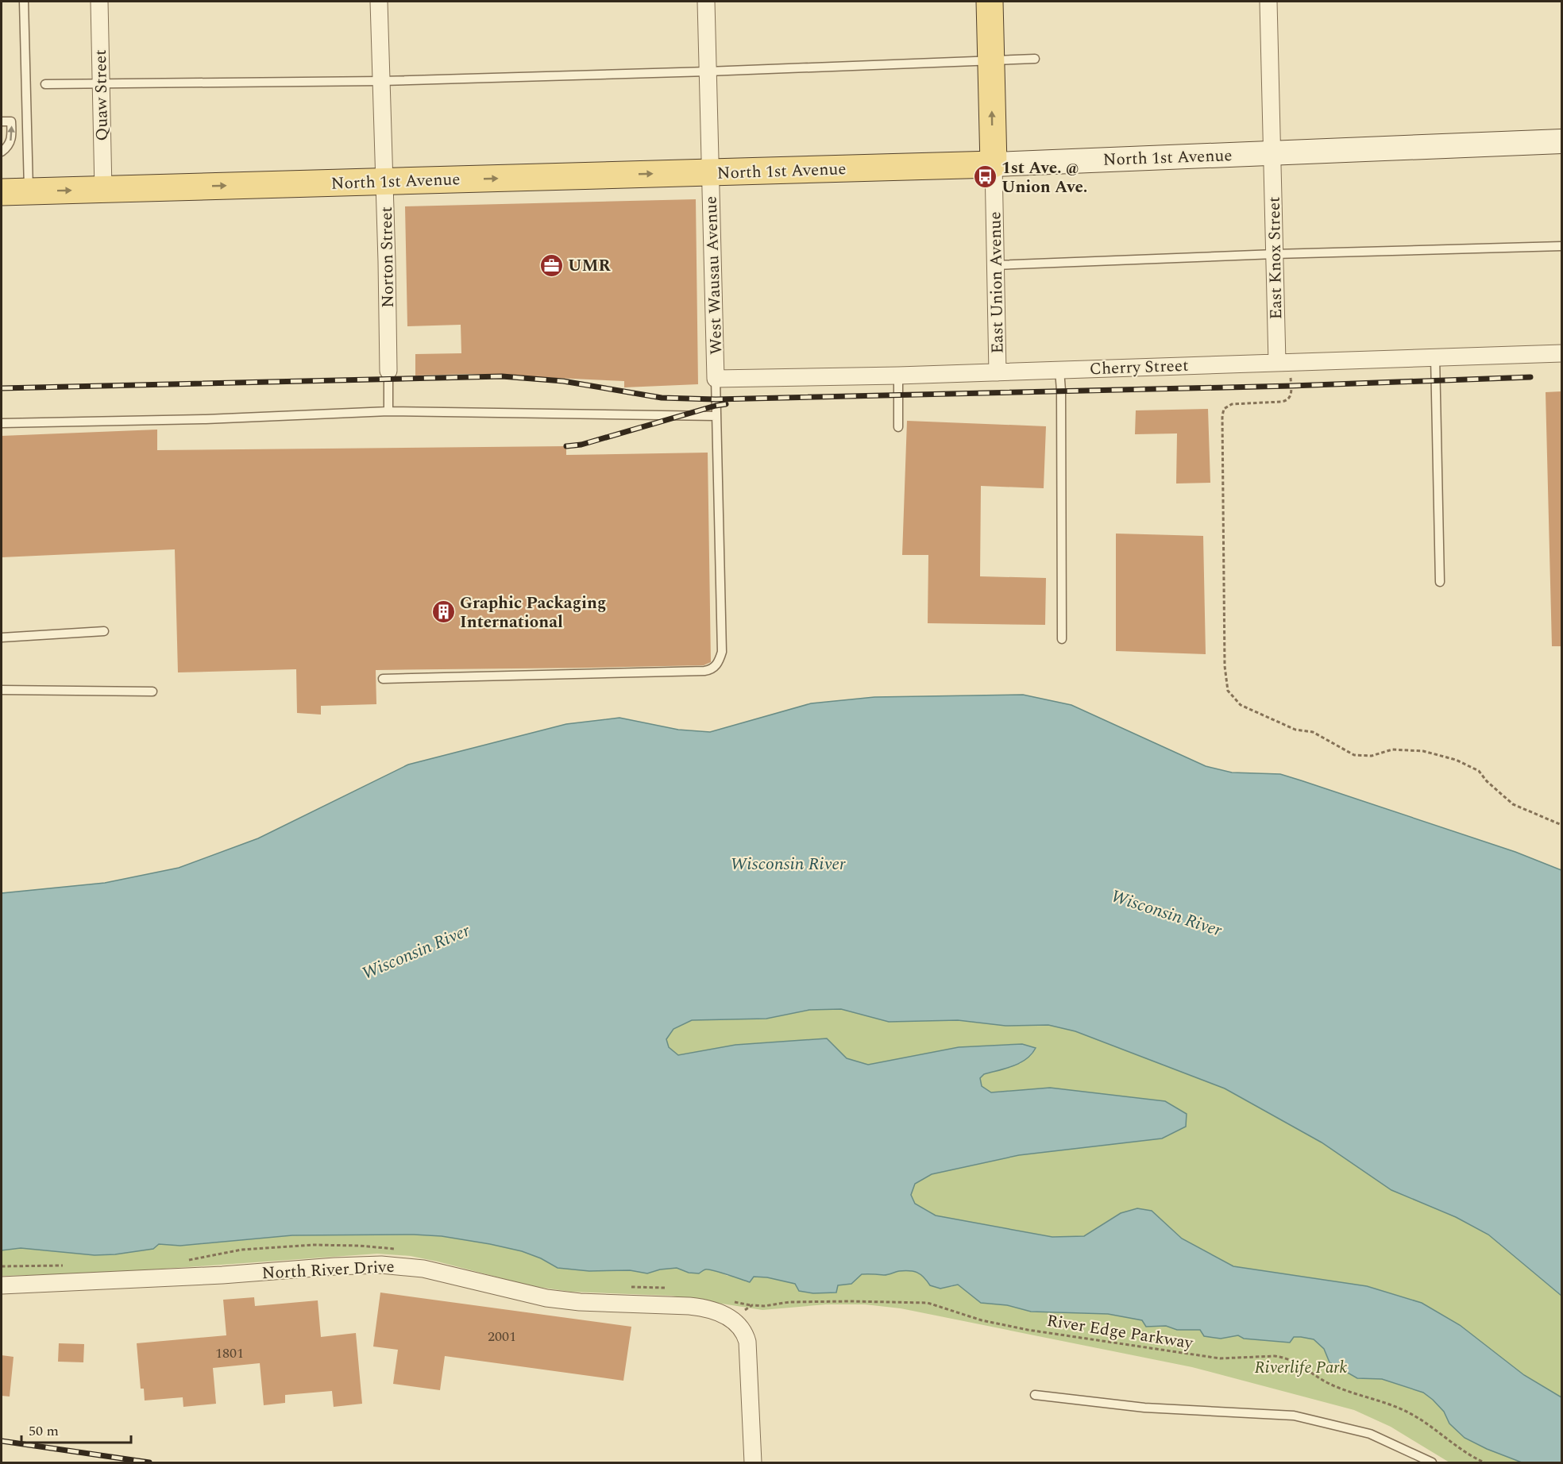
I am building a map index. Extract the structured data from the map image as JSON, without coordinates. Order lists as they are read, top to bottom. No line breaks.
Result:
{"streets":{"main road":["North 1st Avenue"],"street":["Quaw Street","Norton Street","East Knox Street","West Wausau Avenue","East Union Avenue","Cherry Street","North River Drive"],"path":["River Edge Parkway"]},"crossings":[["Quaw Street","North 1st Avenue"],["North 1st Avenue","Norton Street"],["North 1st Avenue","East Knox Street"],["North 1st Avenue","West Wausau Avenue"],["North 1st Avenue","East Union Avenue"],["East Knox Street","Cherry Street"],["West Wausau Avenue","Cherry Street"],["East Union Avenue","Cherry Street"],["North River Drive","River Edge Parkway"]],"one_way":["North 1st Avenue"],"water":["Wisconsin River"],"parks":["Riverlife Park"],"places":{"bus stop":["1st Ave. @ Union Ave."],"office":["UMR"],"building":["Graphic Packaging International"]},"house_numbers":["2001","1801"],"scale_bar":"50 m"}
